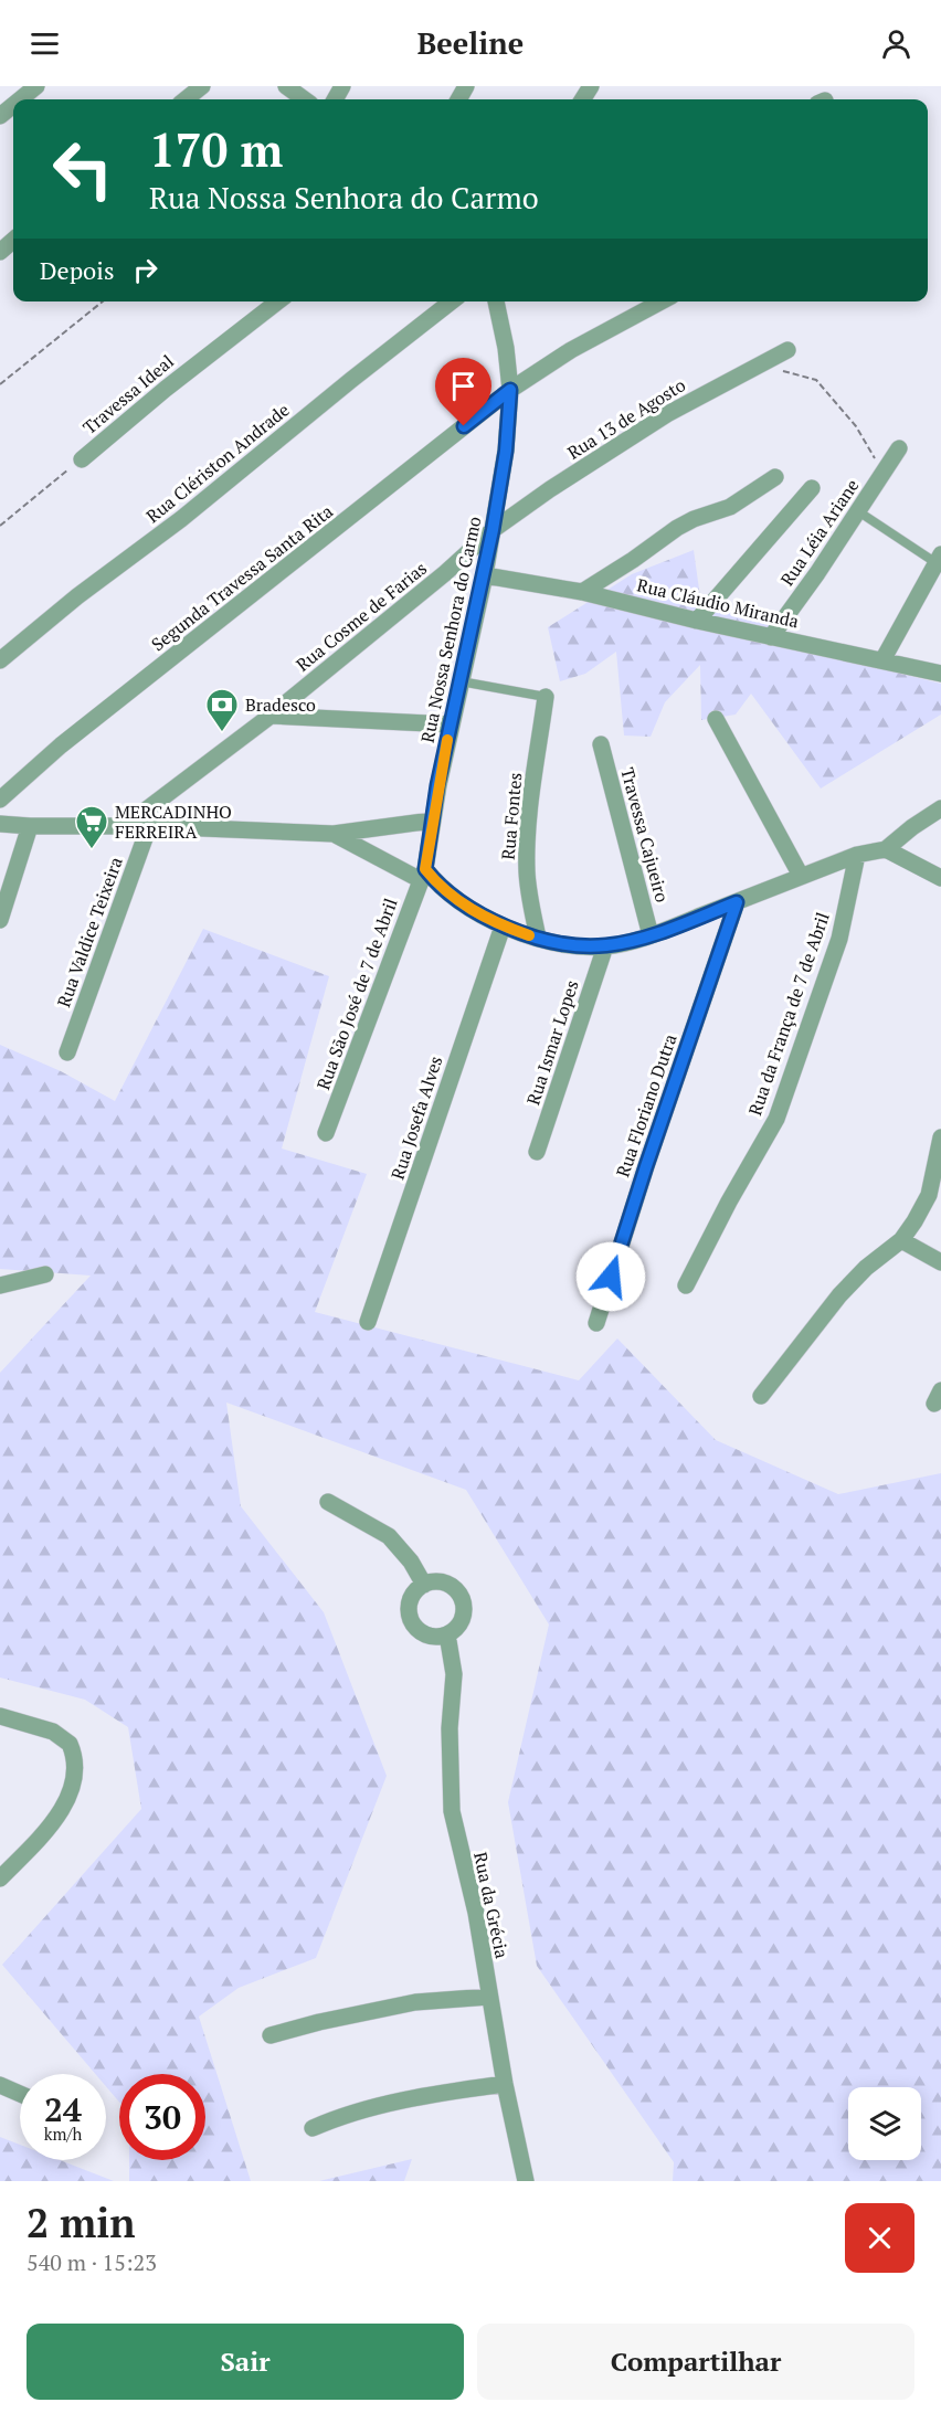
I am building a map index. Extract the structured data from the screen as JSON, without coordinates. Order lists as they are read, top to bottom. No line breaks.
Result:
{"streets":{"street":["Travessa Ideal","Rua 13 de Agosto","Rua Clériston Andrade","Rua Léia Ariane","Segunda Travessa Santa Rita","Rua Cláudio Miranda","Rua Cosme de Farias","Rua Nossa Senhora do Carmo","Rua Fontes","Travessa Cajueiro","Rua Valdice Teixeira","Rua São José de 7 de Abril","Rua da França de 7 de Abril","Rua Ismar Lopes","Rua Floriano Dutra","Rua Josefa Alves","Rua da Grécia"]},"crossings":[["Rua 13 de Agosto","Rua Cosme de Farias"],["Rua 13 de Agosto","Rua Nossa Senhora do Carmo"],["Rua Léia Ariane","Rua Cláudio Miranda"],["Segunda Travessa Santa Rita","Rua Nossa Senhora do Carmo"],["Rua Cláudio Miranda","Rua Nossa Senhora do Carmo"],["Rua Cosme de Farias","Rua Nossa Senhora do Carmo"],["Rua Nossa Senhora do Carmo","Rua São José de 7 de Abril"]],"places":{"bank":["Bradesco"],"supermarket":["MERCADINHO FERREIRA"]},"page":{"header":"Beeline","turn":["170 m","Rua Nossa Senhora do Carmo"],"then":"Depois","speed":"24 km/h","limit":"30","heading":["2 min","540 m · 15:23"],"buttons":["Sair","Compartilhar"]}}
